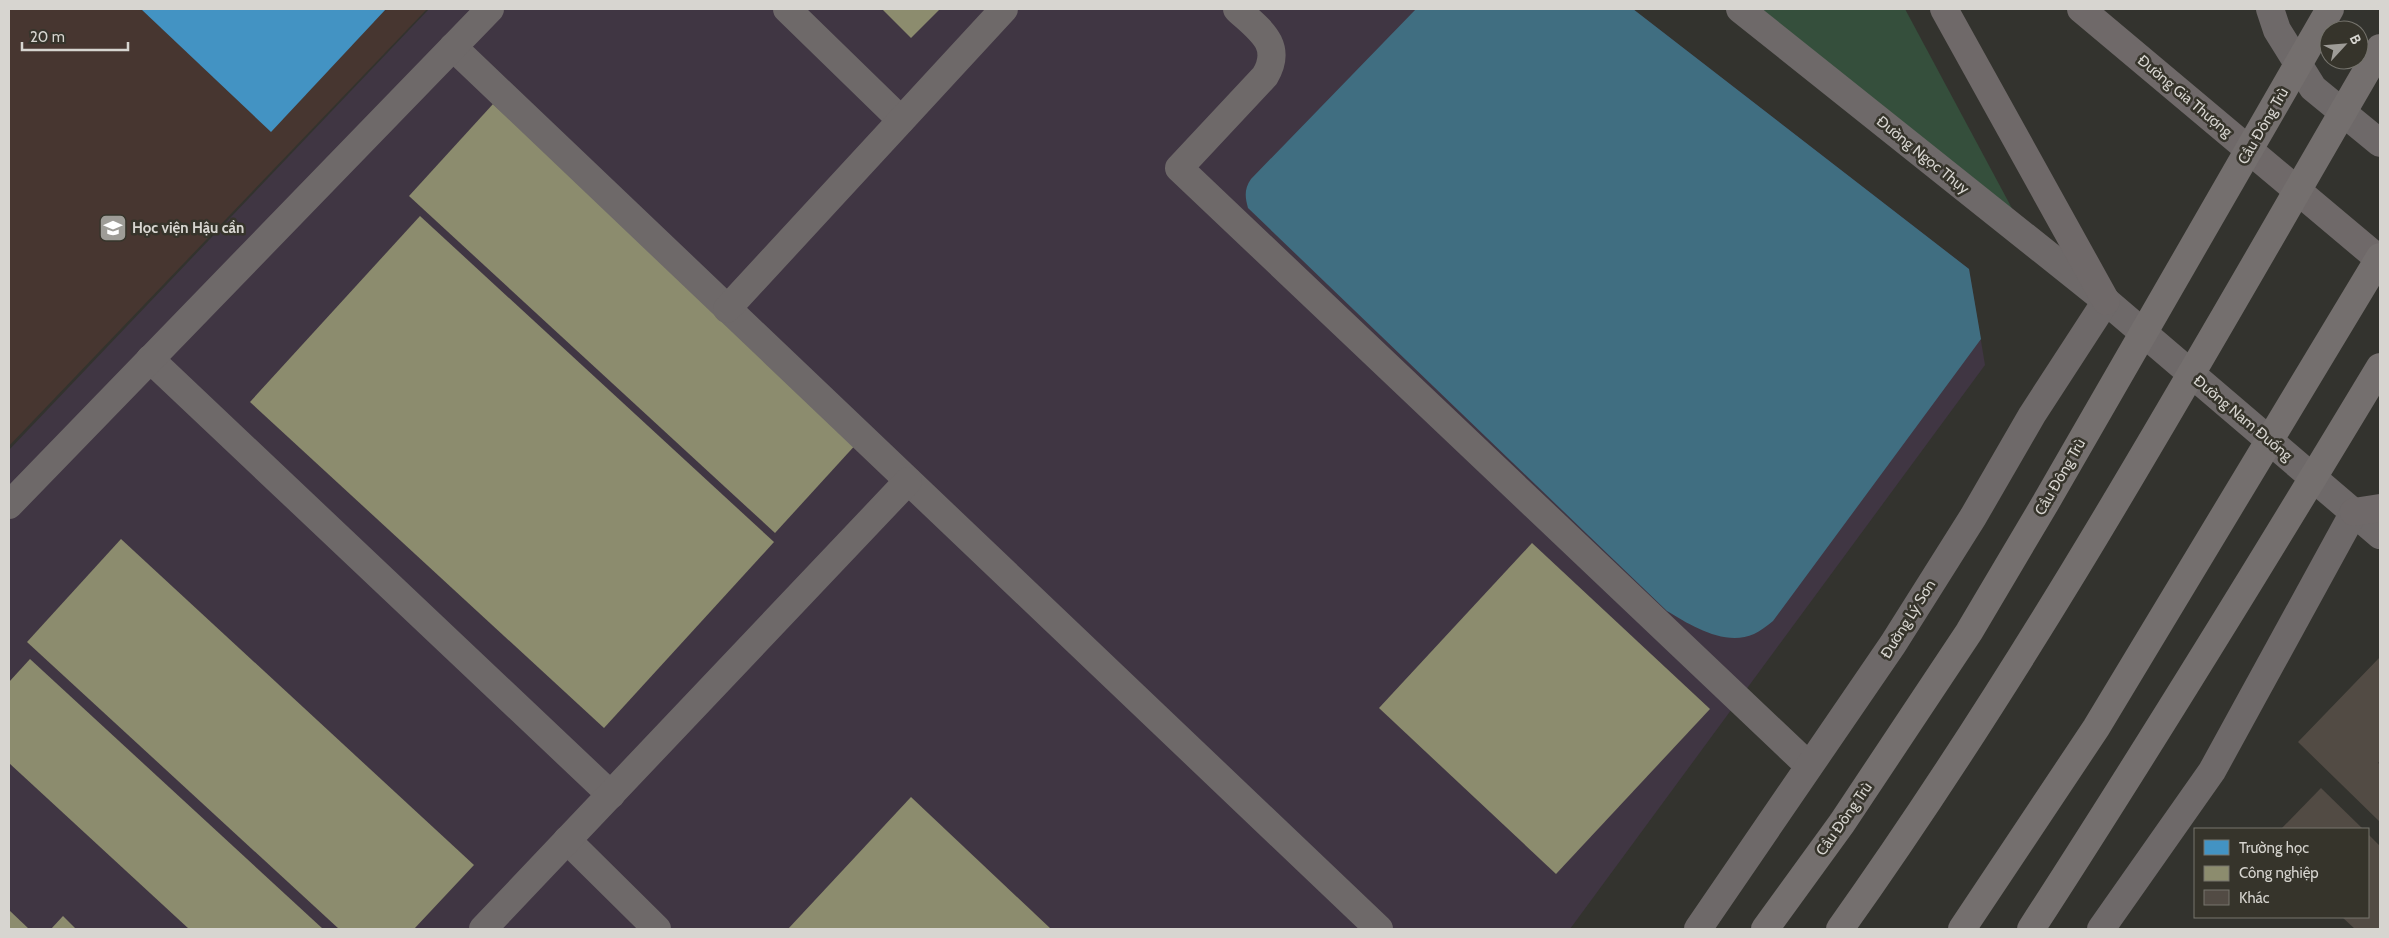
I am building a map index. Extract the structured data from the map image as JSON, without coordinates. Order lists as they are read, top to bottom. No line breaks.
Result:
{"streets":{"highway":["Cầu Đông Trù"],"main road":["Đường Gia Thượng"],"street":["Đường Ngọc Thụy","Đường Nam Đuống","Đường Lý Sơn"]},"crossings":[["Đường Ngọc Thụy","Đường Nam Đuống"],["Đường Ngọc Thụy","Đường Lý Sơn"],["Đường Nam Đuống","Đường Lý Sơn"]],"places":{"school or university":["Học viện Hậu cần"]},"legend":["Trường học","Công nghiệp","Khác"],"scale_bar":"20 m","north":"top right"}
